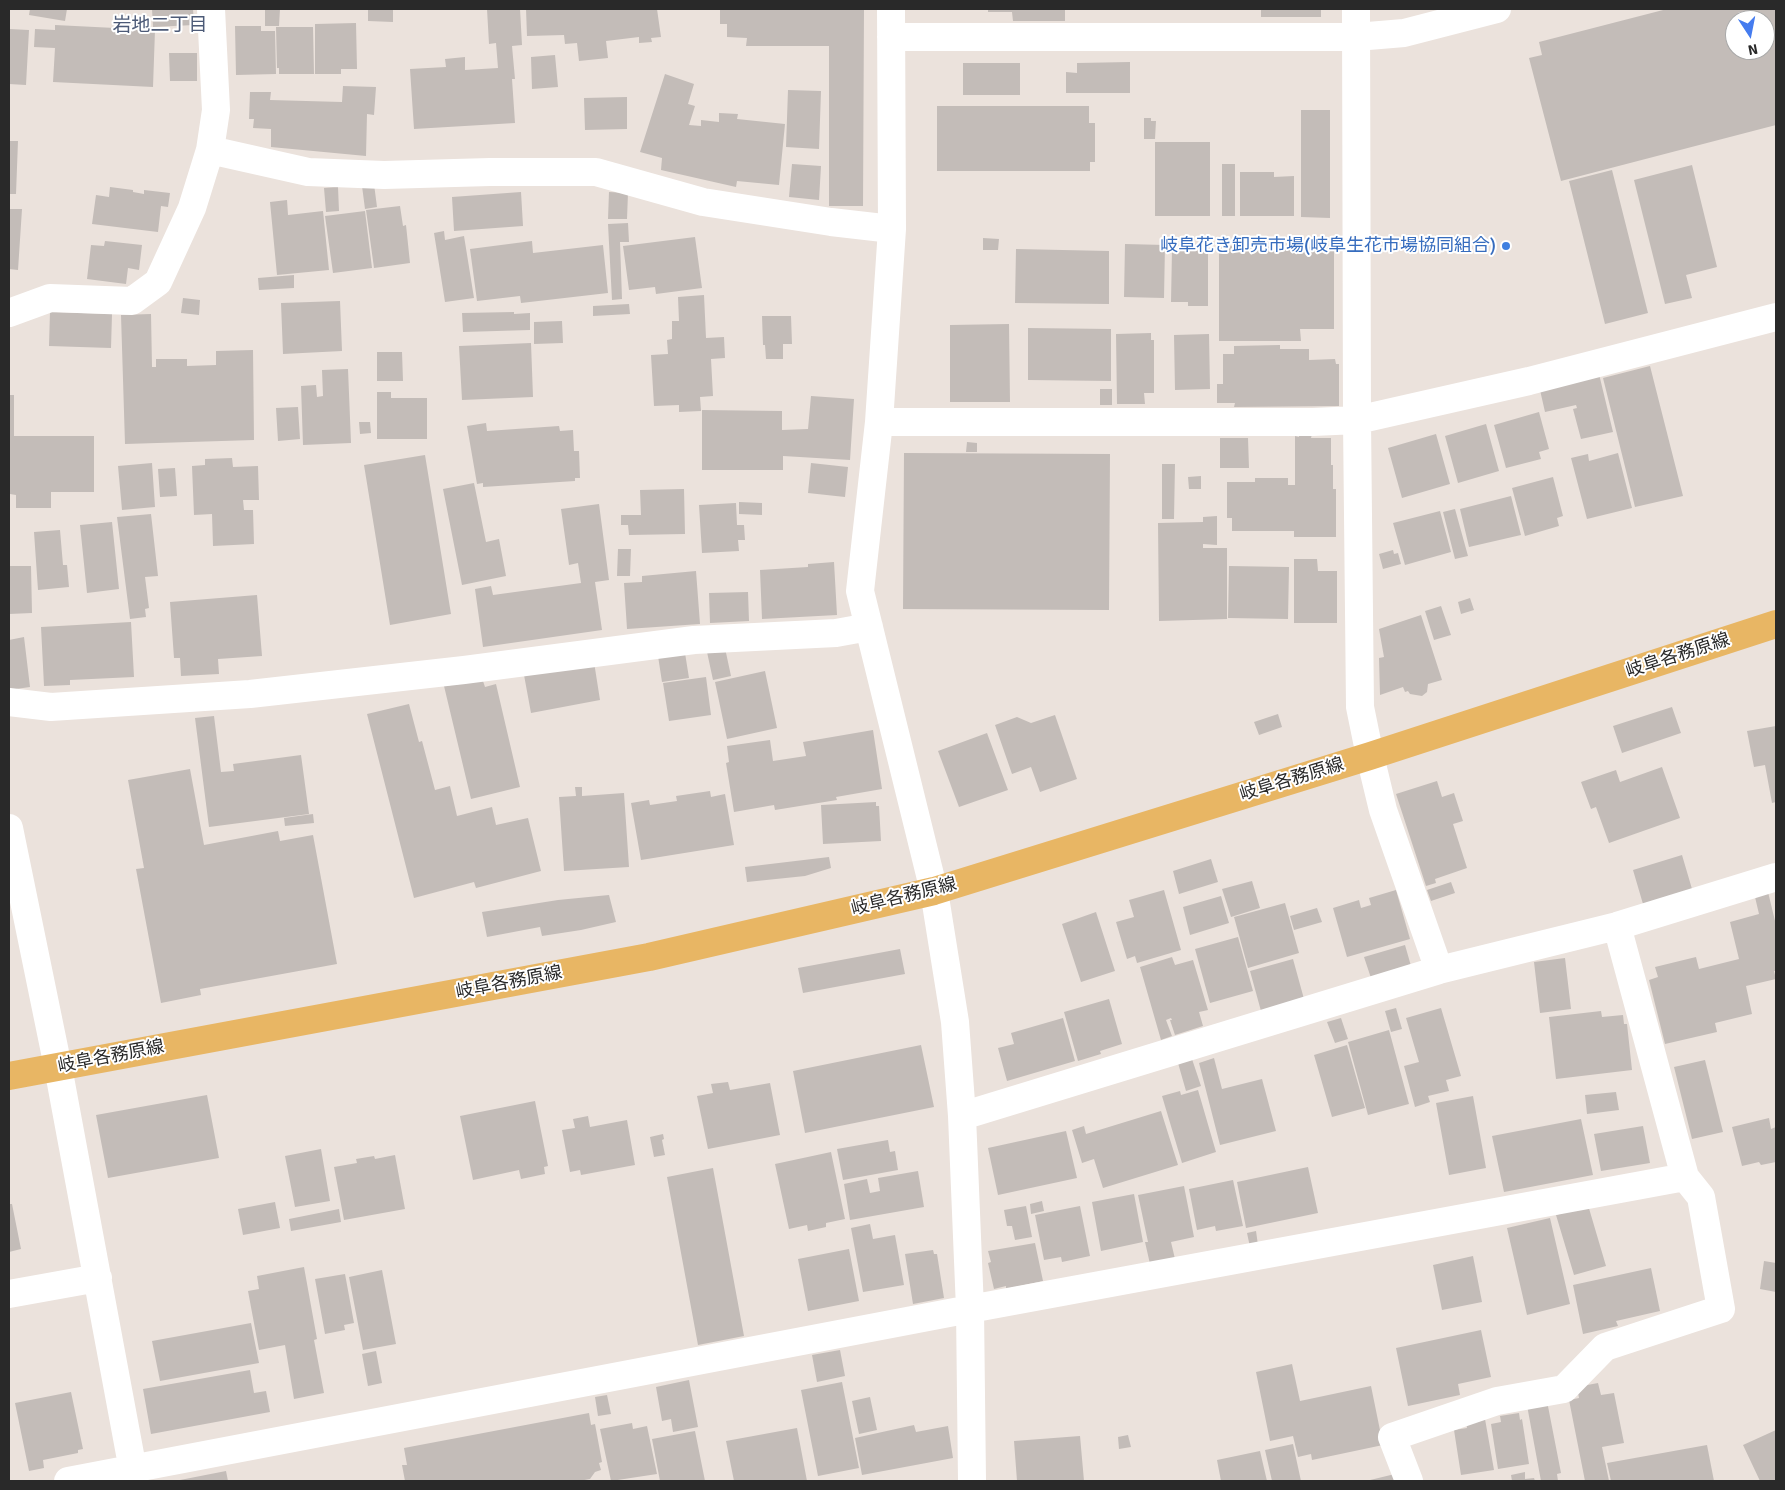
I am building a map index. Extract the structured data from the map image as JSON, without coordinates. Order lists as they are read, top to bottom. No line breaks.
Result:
{"streets":{"main road":["岐阜各務原線"]},"districts":["岩地二丁目"],"places":["岐阜花き卸売市場(岐阜生花市場協同組合)"],"north":"bottom"}
